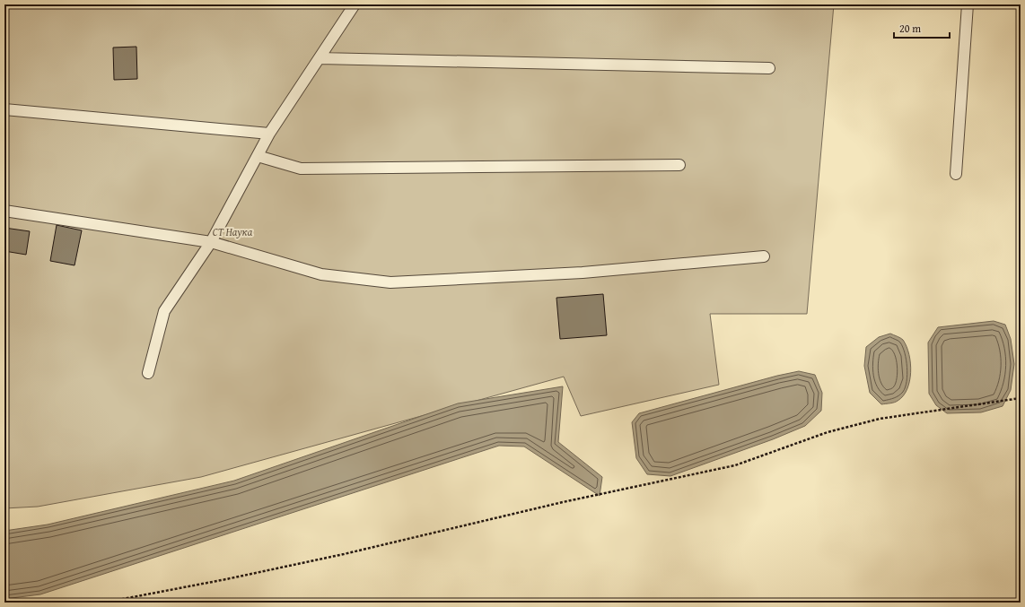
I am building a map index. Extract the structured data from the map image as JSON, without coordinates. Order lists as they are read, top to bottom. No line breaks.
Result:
{"parks":["СТ Наука"],"scale_bar":"20 m"}
